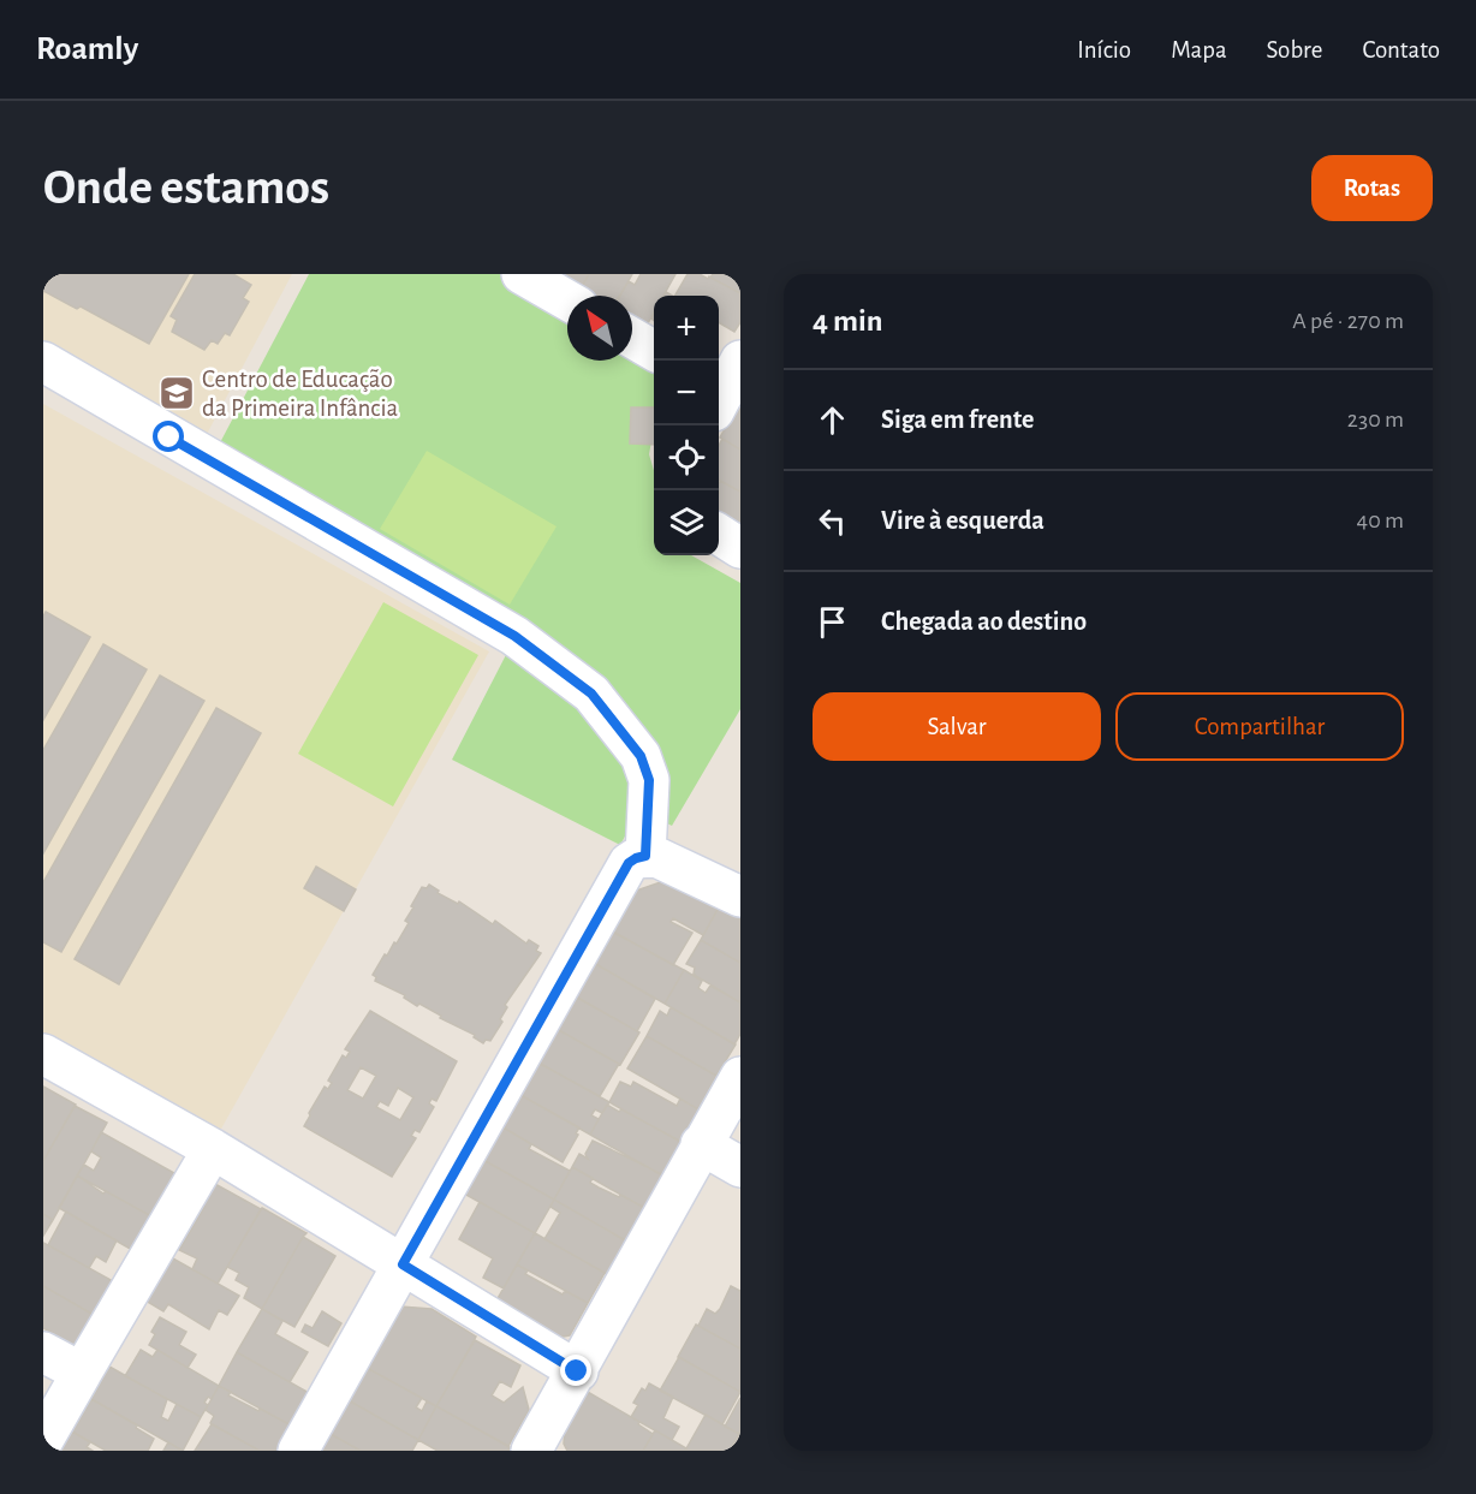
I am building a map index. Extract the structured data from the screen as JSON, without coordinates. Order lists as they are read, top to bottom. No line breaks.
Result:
{"places":{"school or university":["Centro de Educação da Primeira Infância"]},"north":"top left","page":{"header":"Roamly","nav":["Início","Mapa","Sobre","Contato"],"buttons":["Rotas",["Salvar","Compartilhar"]],"title":"Onde estamos","heading":["4 min","A pé · 270 m"],"map_buttons":["+","−"],"list":[["Siga em frente","230 m"],["Vire à esquerda","40 m"],"Chegada ao destino"]}}
